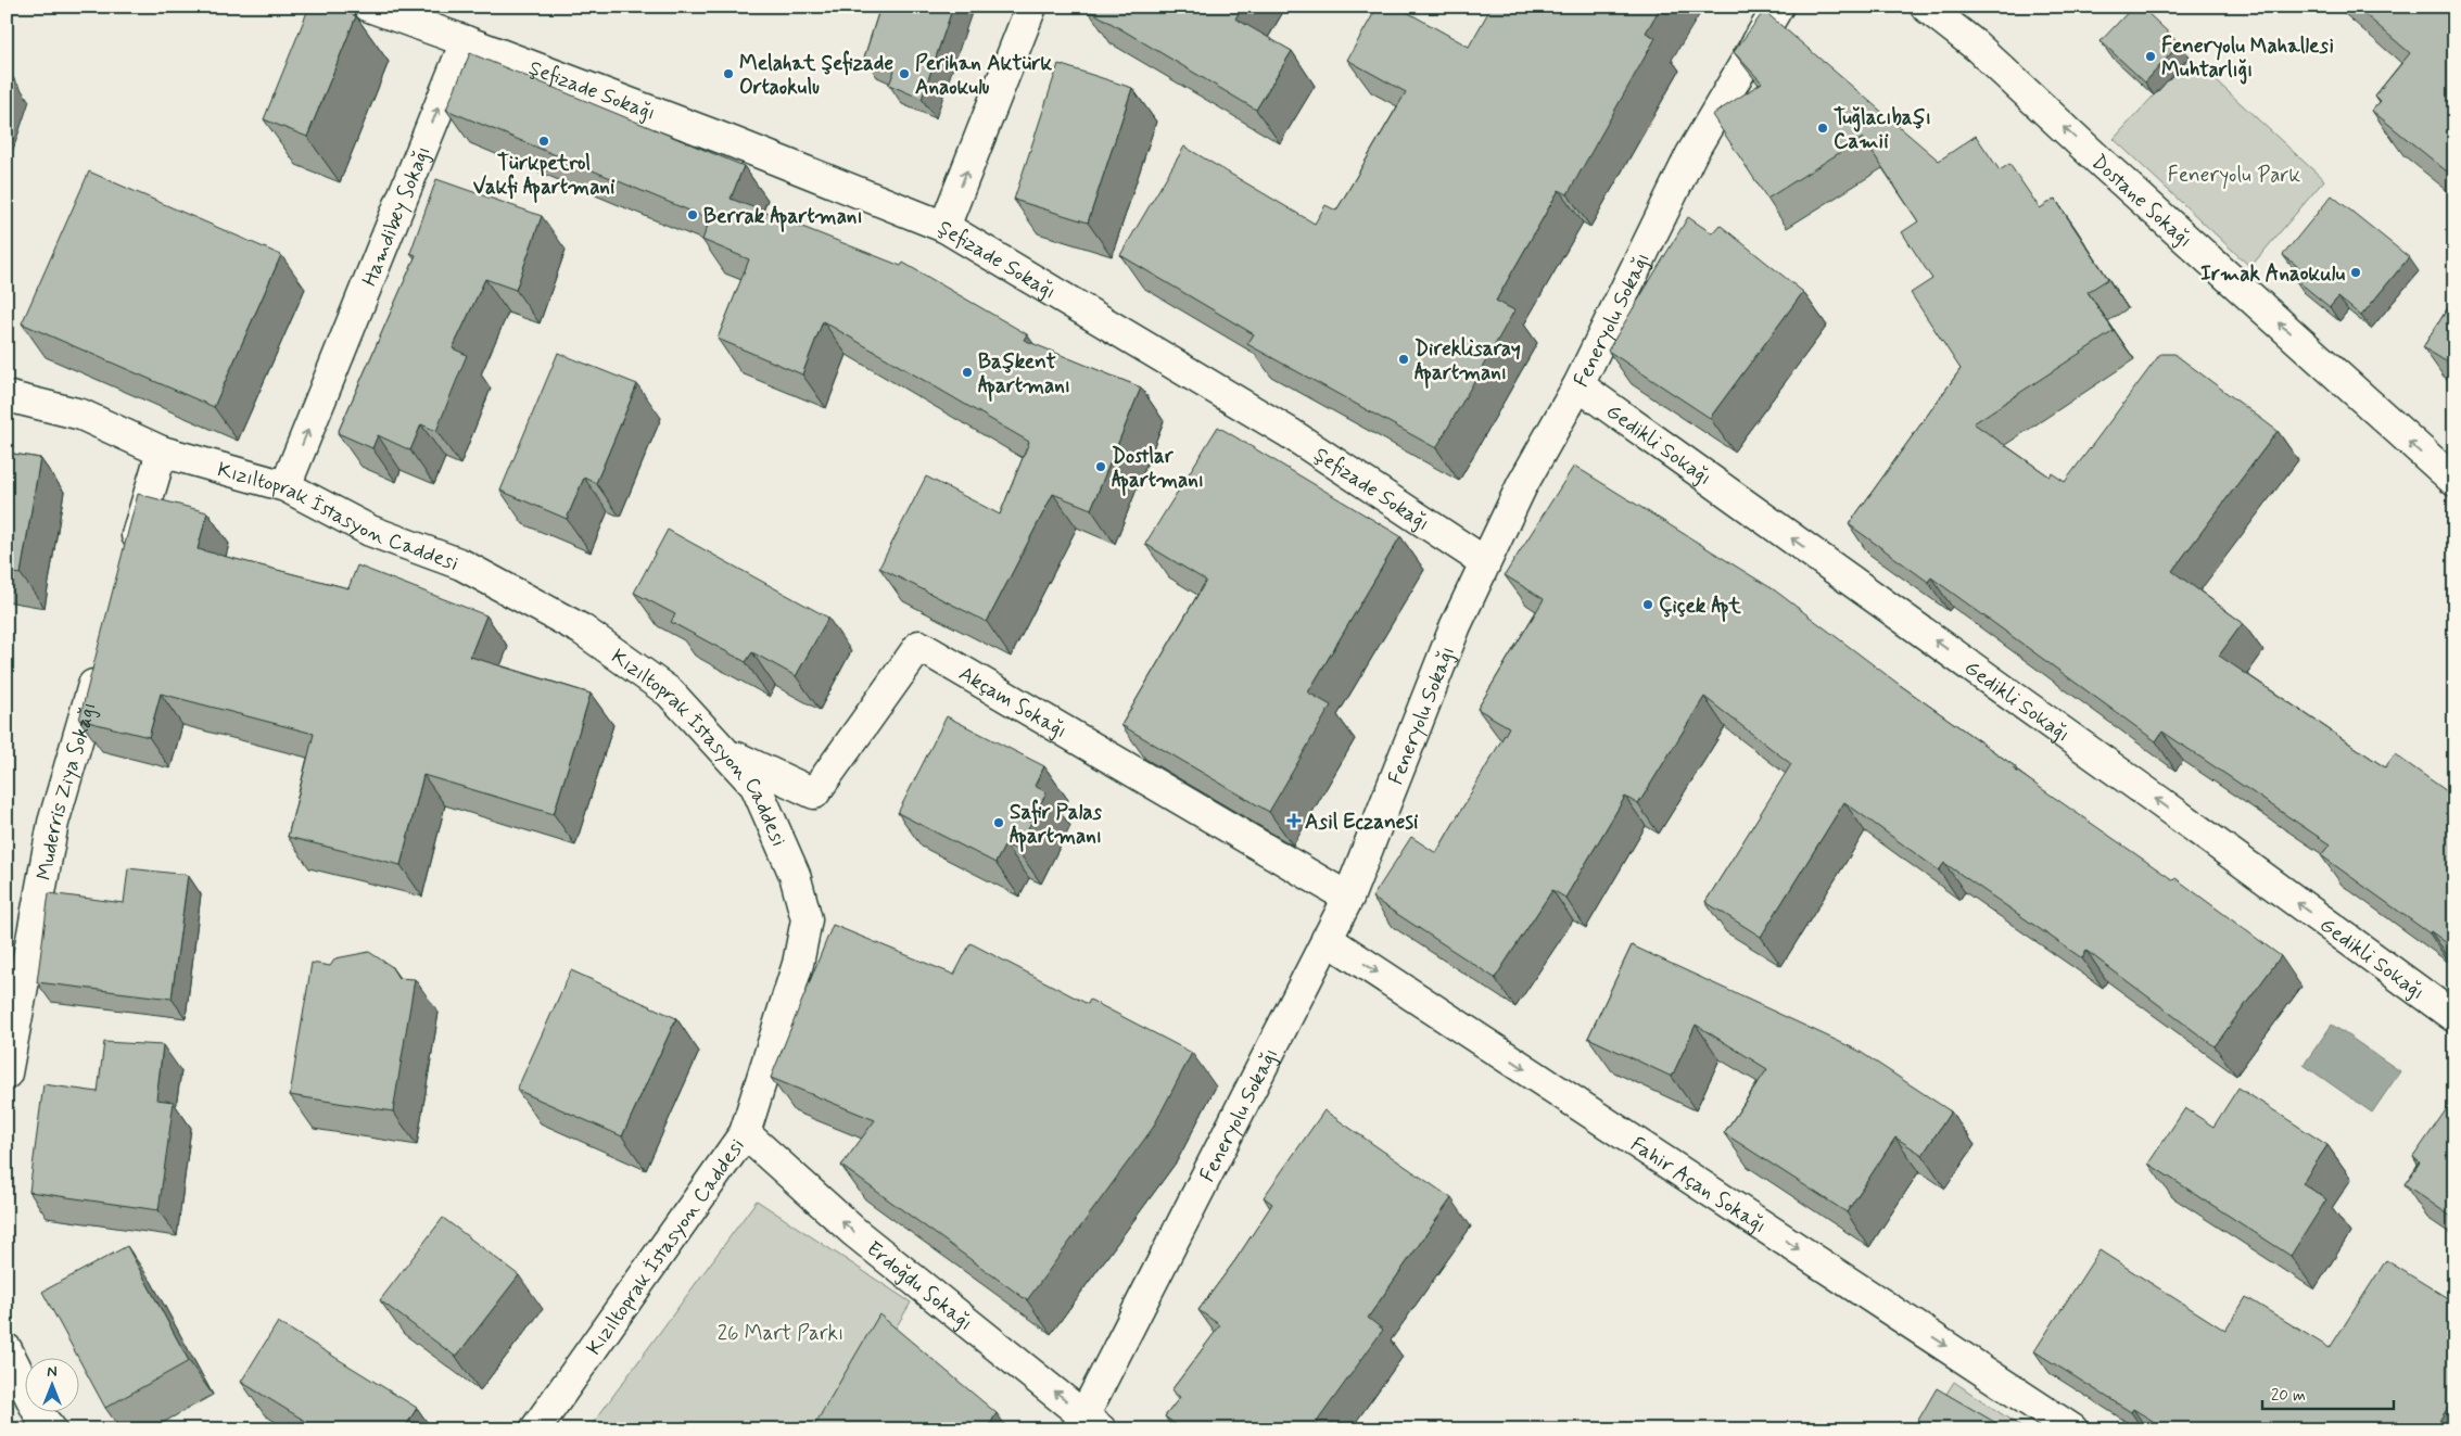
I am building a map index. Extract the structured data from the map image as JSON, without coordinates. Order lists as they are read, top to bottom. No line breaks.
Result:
{"streets":{"street":["Şefizade Sokağı","Dostane Sokağı","Hamdibey Sokağı","Feneryolu Sokağı","Gedikli Sokağı","Kızıltoprak İstasyon Caddesi","Akçam Sokağı","Muderris Ziya Sokağı","Fahir Açan Sokağı","Erdoğdu Sokağı"]},"crossings":[["Şefizade Sokağı","Hamdibey Sokağı"],["Şefizade Sokağı","Feneryolu Sokağı"],["Hamdibey Sokağı","Kızıltoprak İstasyon Caddesi"],["Feneryolu Sokağı","Gedikli Sokağı"],["Feneryolu Sokağı","Akçam Sokağı"],["Feneryolu Sokağı","Fahir Açan Sokağı"],["Feneryolu Sokağı","Erdoğdu Sokağı"],["Kızıltoprak İstasyon Caddesi","Akçam Sokağı"],["Kızıltoprak İstasyon Caddesi","Erdoğdu Sokağı"]],"one_way":["Dostane Sokağı","Hamdibey Sokağı","Gedikli Sokağı","Fahir Açan Sokağı","Erdoğdu Sokağı"],"parks":["Feneryolu Park","26 Mart Parkı"],"places":{"other":["Feneryolu Mahallesi Muhtarlığı","Melahat Şefizade Ortaokulu","Perihan Aktürk Anaokulu","Tuğlacıbaşı Camii","Türkpetrol Vakfi Apartmani","Berrak Apartmanı","Irmak Anaokulu","Direklisaray Apartmanı","Başkent Apartmanı","Dostlar Apartmanı","Çiçek Apt","Safir Palas Apartmanı"],"health":["Asil Eczanesi"]},"scale_bar":"20 m","north":"top"}
